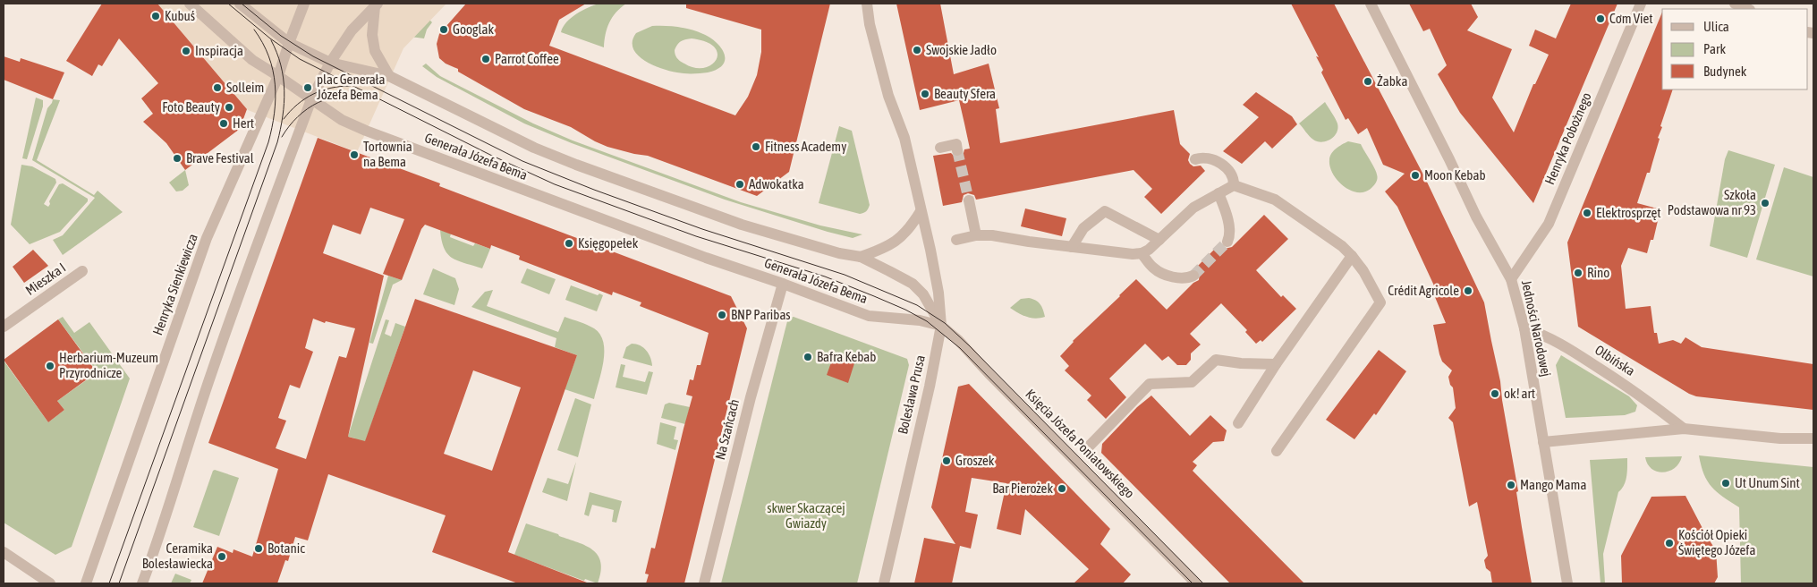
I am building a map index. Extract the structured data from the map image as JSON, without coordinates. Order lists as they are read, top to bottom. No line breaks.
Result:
{"streets":{"street":["Henryka Pobożnego","Generała Józefa Bema","Mieszka I","Henryka Sienkiewicza","Jedności Narodowej","Ołbińska","Bolesława Prusa","Na Szańcach","Księcia Józefa Poniatowskiego"]},"crossings":[["Henryka Pobożnego","Jedności Narodowej"],["Generała Józefa Bema","Bolesława Prusa"],["Generała Józefa Bema","Na Szańcach"],["Generała Józefa Bema","Księcia Józefa Poniatowskiego"],["Jedności Narodowej","Ołbińska"],["Bolesława Prusa","Księcia Józefa Poniatowskiego"]],"parks":["skwer Skaczącej Gwiazdy"],"places":["Kubuś","Cơm Viet","Googlak","Swojskie Jadło","Inspiracja","Parrot Coffee","Żabka","Solleim","plac Generała Józefa Bema","Beauty Sfera","Foto Beauty","Hert","Fitness Academy","Tortownia na Bema","Brave Festival","Moon Kebab","Adwokatka","Szkoła Podstawowa nr 93","Elektrosprzęt","Księgopełek","Rino","Crédit Agricole","BNP Paribas","Bafra Kebab","Herbarium-Muzeum Przyrodnicze","ok! art","Groszek","Ut Unum Sint","Mango Mama","Bar Pierożek","Kościół Opieki Świętego Józefa","Botanic","Ceramika Bolesławiecka"],"legend":["Ulica","Park","Budynek"]}
